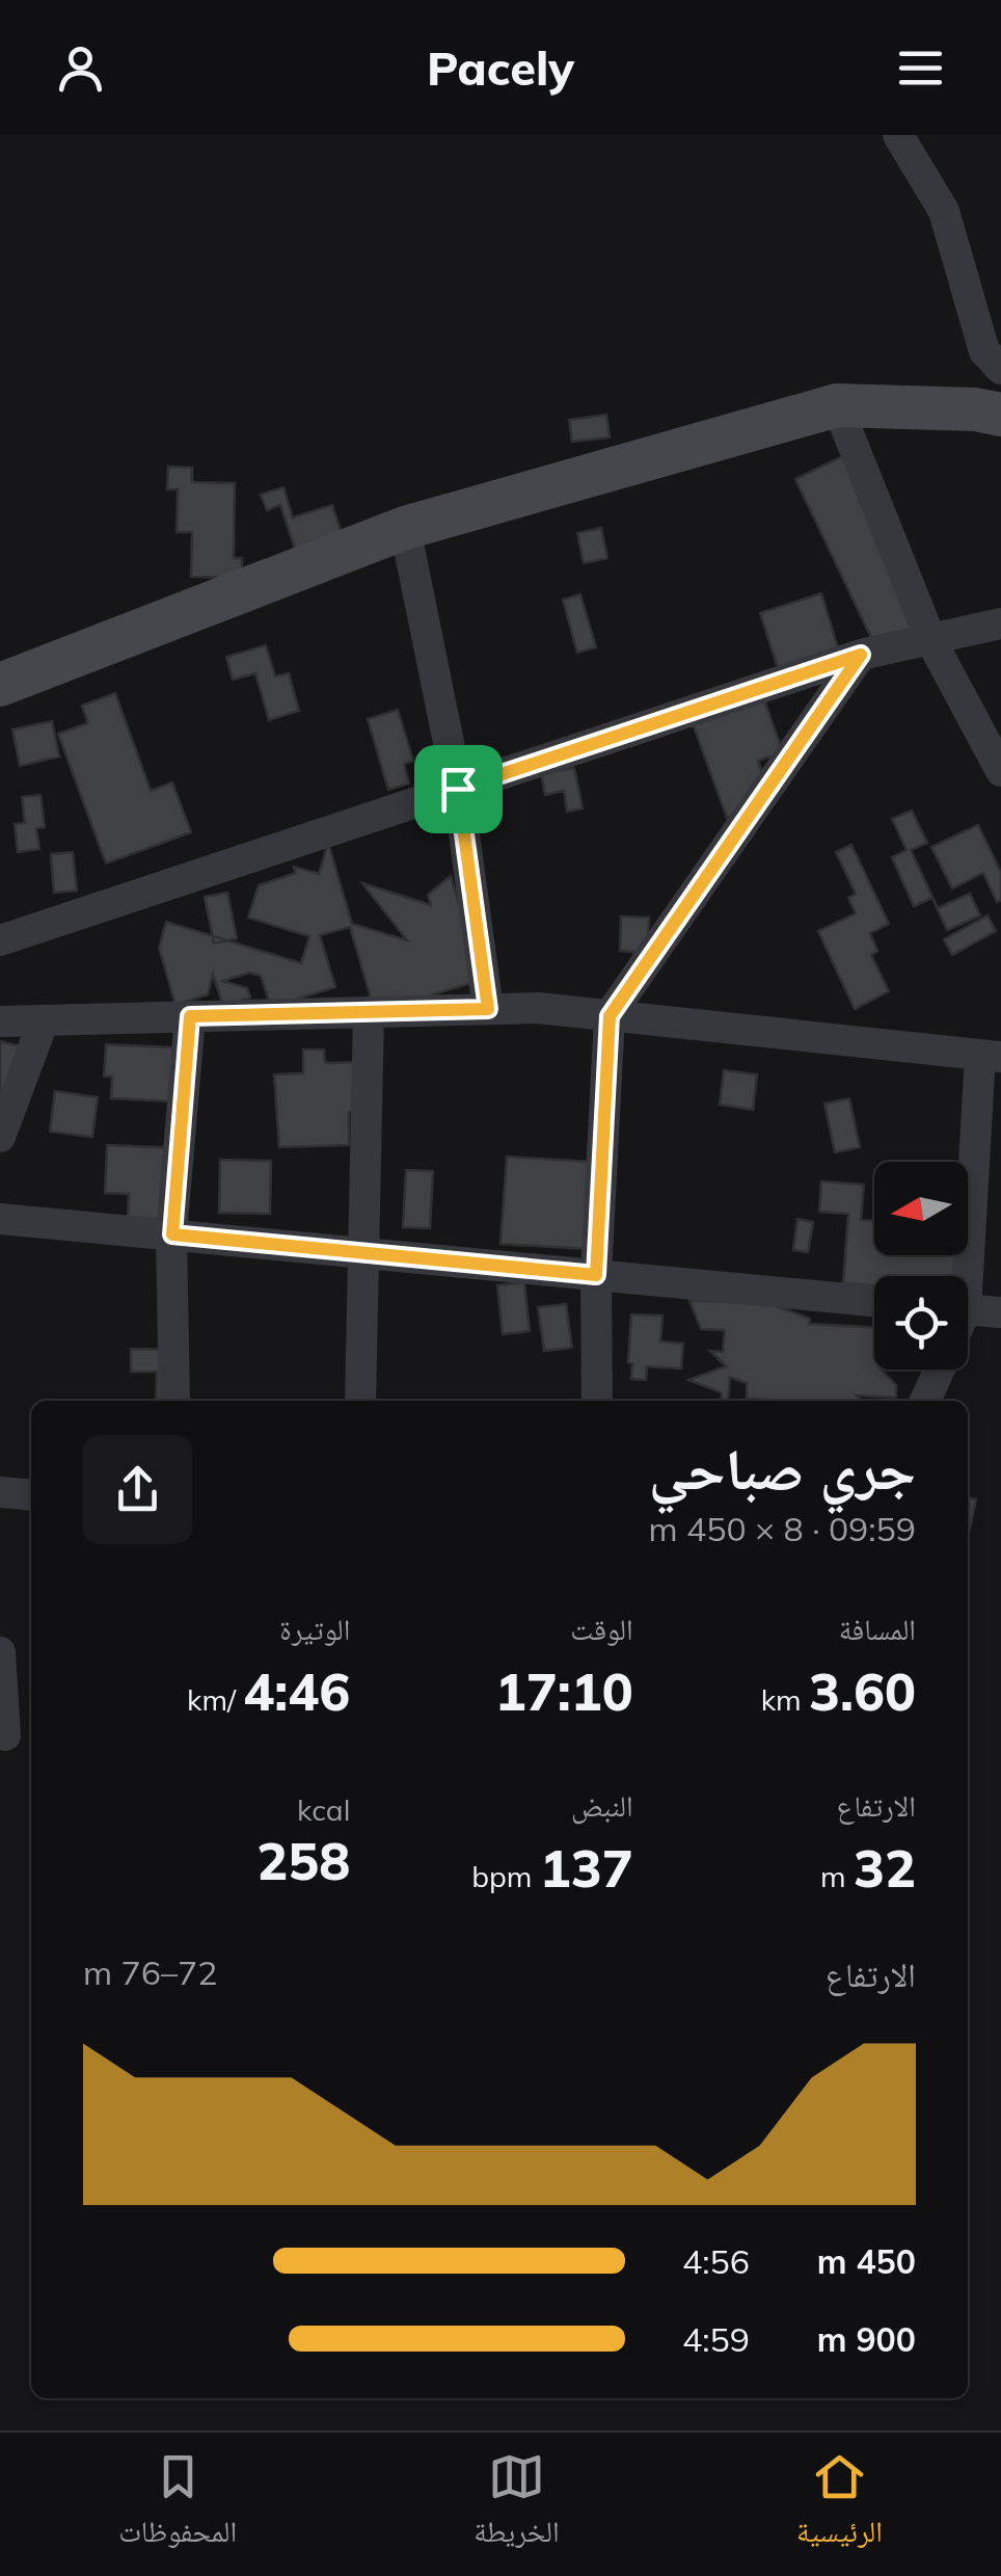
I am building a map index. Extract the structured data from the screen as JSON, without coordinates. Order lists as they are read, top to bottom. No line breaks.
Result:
{"north":"left","page":{"header":"Pacely","heading":["جري صباحي","09:59 · 8 × 450 m"],"stats":[["المسافة","3.60 km"],["الوقت","17:10"],["الوتيرة","4:46 /km"],["الارتفاع","32 m"],["النبض","137 bpm"],["kcal","258"]],"chart":["الارتفاع","72–76 m"],"list":[{"name":"450 m","note":"4:56"},{"name":"900 m","note":"4:59"}],"tabs":["الرئيسية","الخريطة","المحفوظات"]}}
